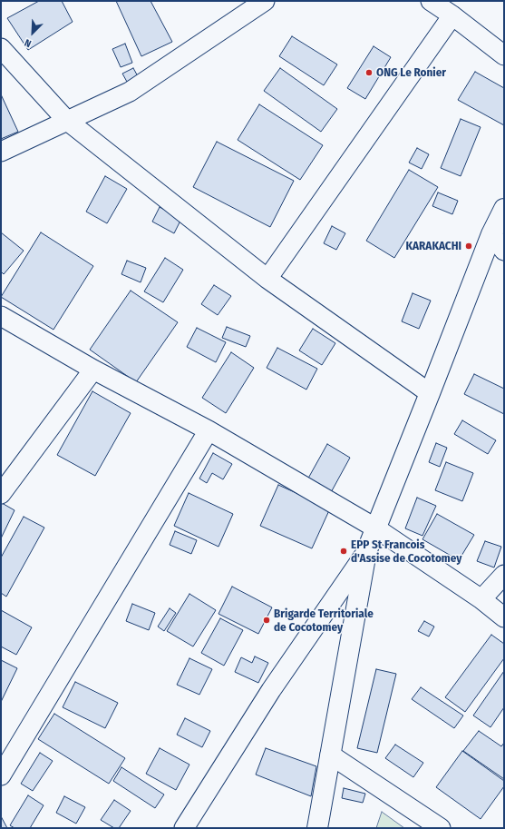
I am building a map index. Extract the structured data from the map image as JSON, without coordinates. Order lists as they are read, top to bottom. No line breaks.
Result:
{"places":["ONG Le Ronier","KARAKACHI","EPP St Francois d'Assise de Cocotomey","Brigarde Territoriale de Cocotomey"],"north":"bottom left"}
